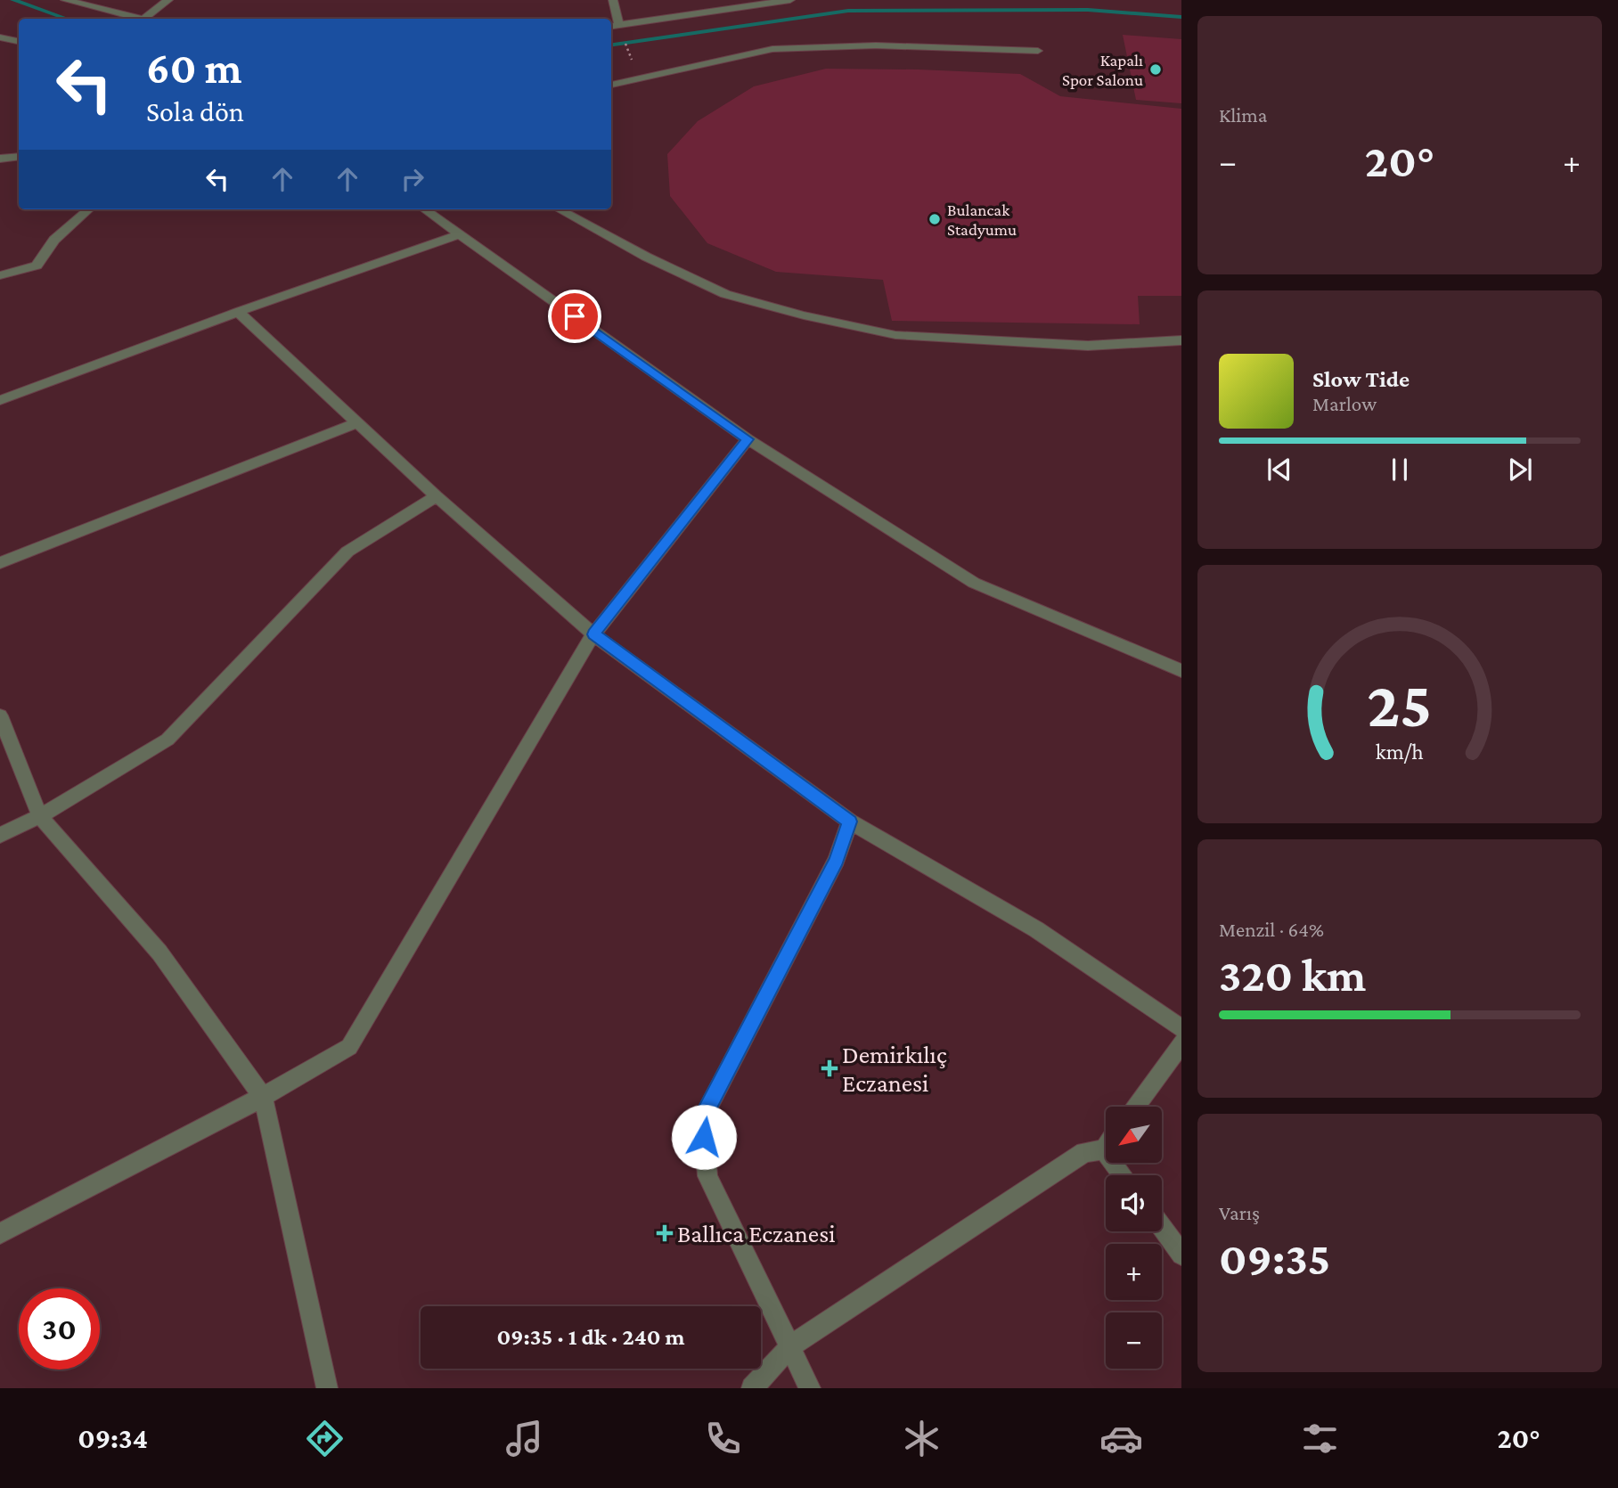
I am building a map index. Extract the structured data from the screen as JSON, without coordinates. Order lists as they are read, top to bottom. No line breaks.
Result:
{"places":{"other":["Kapalı Spor Salonu","Bulancak Stadyumu"],"health":["Demirkılıç Eczanesi","Ballıca Eczanesi"]},"north":"bottom left","page":{"tile":["Klima",["Menzil · 64%","320 km"],["Varış","09:35"]],"turn":["60 m","Sola dön"],"heat":["−","20°","+"],"song":["Slow Tide","Marlow"],"map_buttons":["+","−"],"limit":"30","trip":"09:35 · 1 dk · 240 m","tabs":["09:34","20°"],"gauge":["25","km/h"]}}
